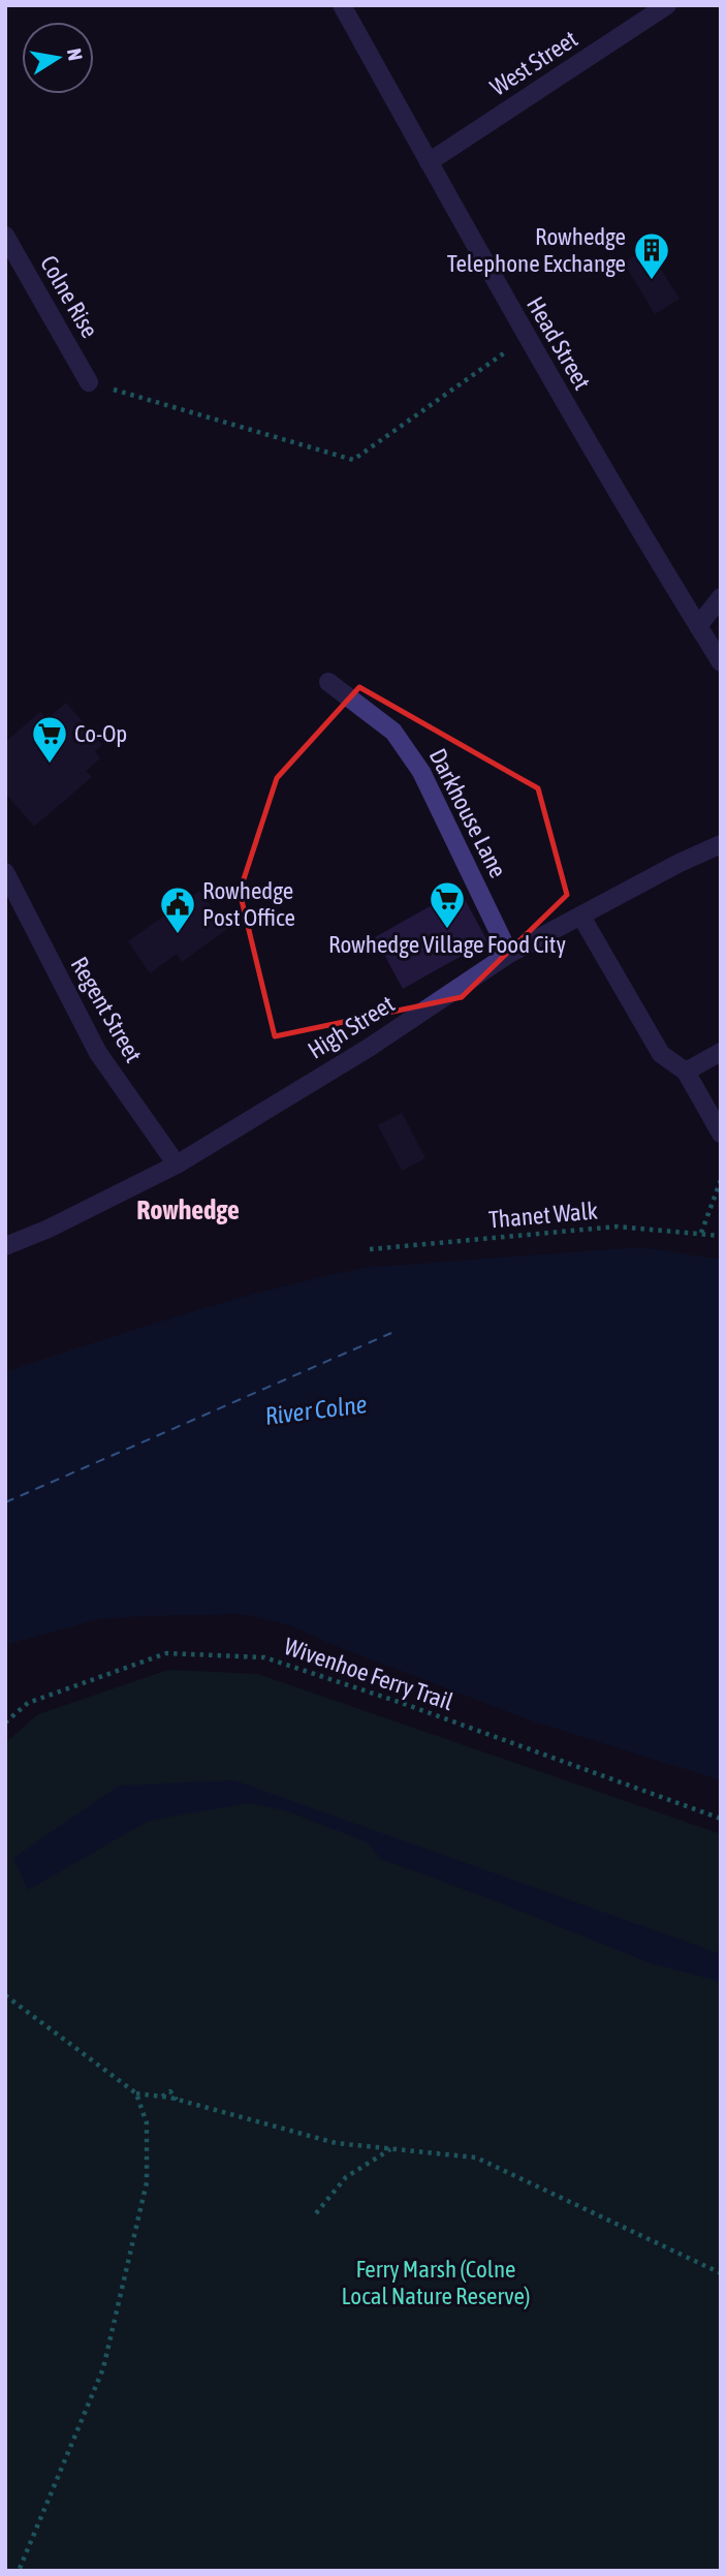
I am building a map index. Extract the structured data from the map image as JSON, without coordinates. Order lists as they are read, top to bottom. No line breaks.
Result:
{"streets":{"street":["West Street","Colne Rise","Head Street","Darkhouse Lane","Regent Street","High Street"],"path":["Thanet Walk","Wivenhoe Ferry Trail"]},"crossings":[["West Street","Head Street"],["Darkhouse Lane","High Street"],["Regent Street","High Street"]],"districts":["Rowhedge"],"water":["River Colne"],"parks":["Ferry Marsh (Colne Local Nature Reserve)"],"places":{"building":["Rowhedge Telephone Exchange"],"supermarket":["Co-Op","Rowhedge Village Food City"],"public building":["Rowhedge Post Office"]},"north":"right"}
